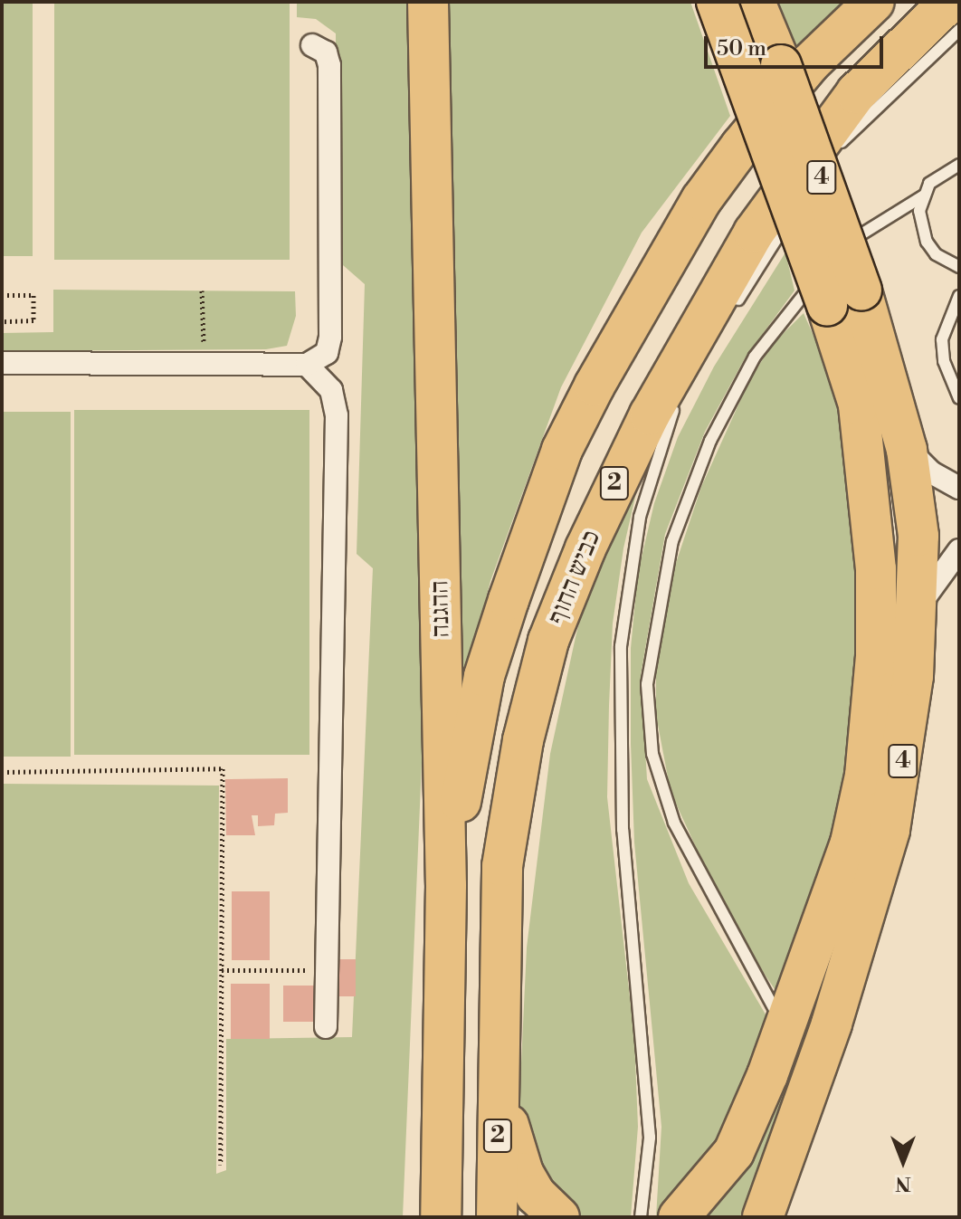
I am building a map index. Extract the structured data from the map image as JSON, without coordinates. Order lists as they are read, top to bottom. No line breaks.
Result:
{"streets":{"highway":["4","2","כביש החוף","ההגנה"]},"crossings":[["כביש החוף","ההגנה"]],"scale_bar":"50 m","north":"bottom"}
